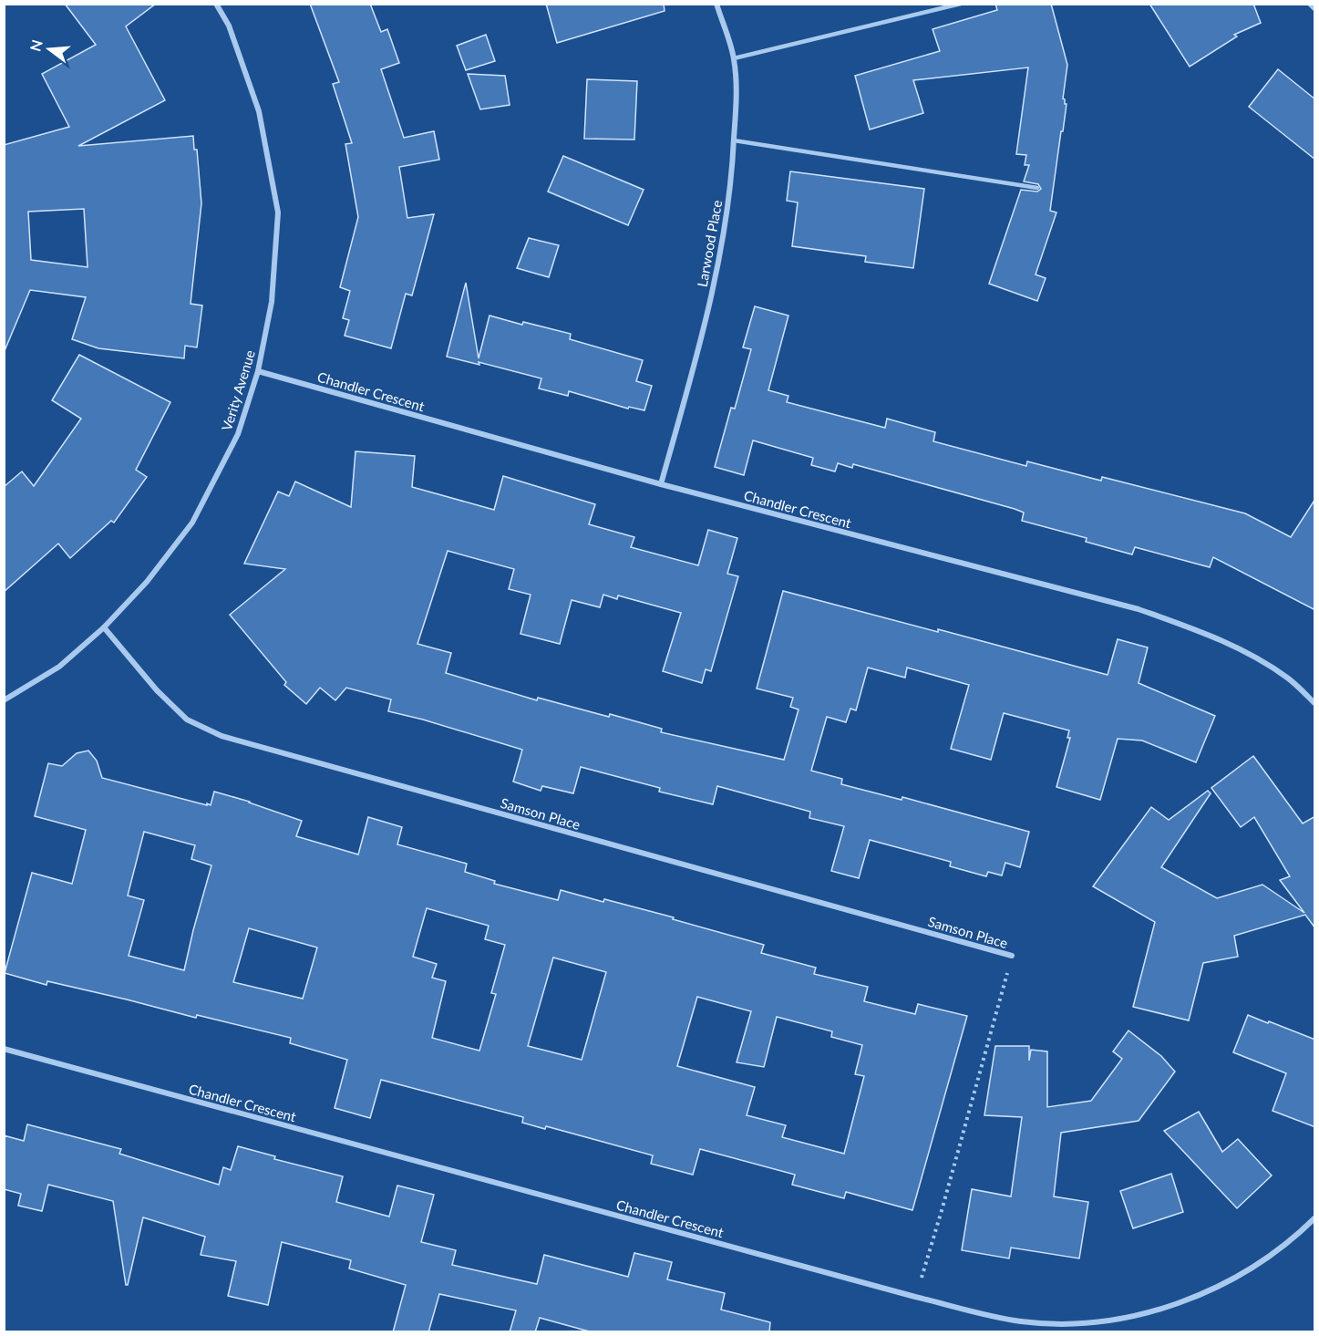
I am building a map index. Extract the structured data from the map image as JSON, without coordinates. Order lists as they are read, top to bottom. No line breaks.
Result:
{"streets":{"street":["Larwood Place","Verity Avenue","Chandler Crescent","Samson Place"]},"crossings":[["Larwood Place","Chandler Crescent"],["Verity Avenue","Chandler Crescent"],["Verity Avenue","Samson Place"]],"north":"left"}
